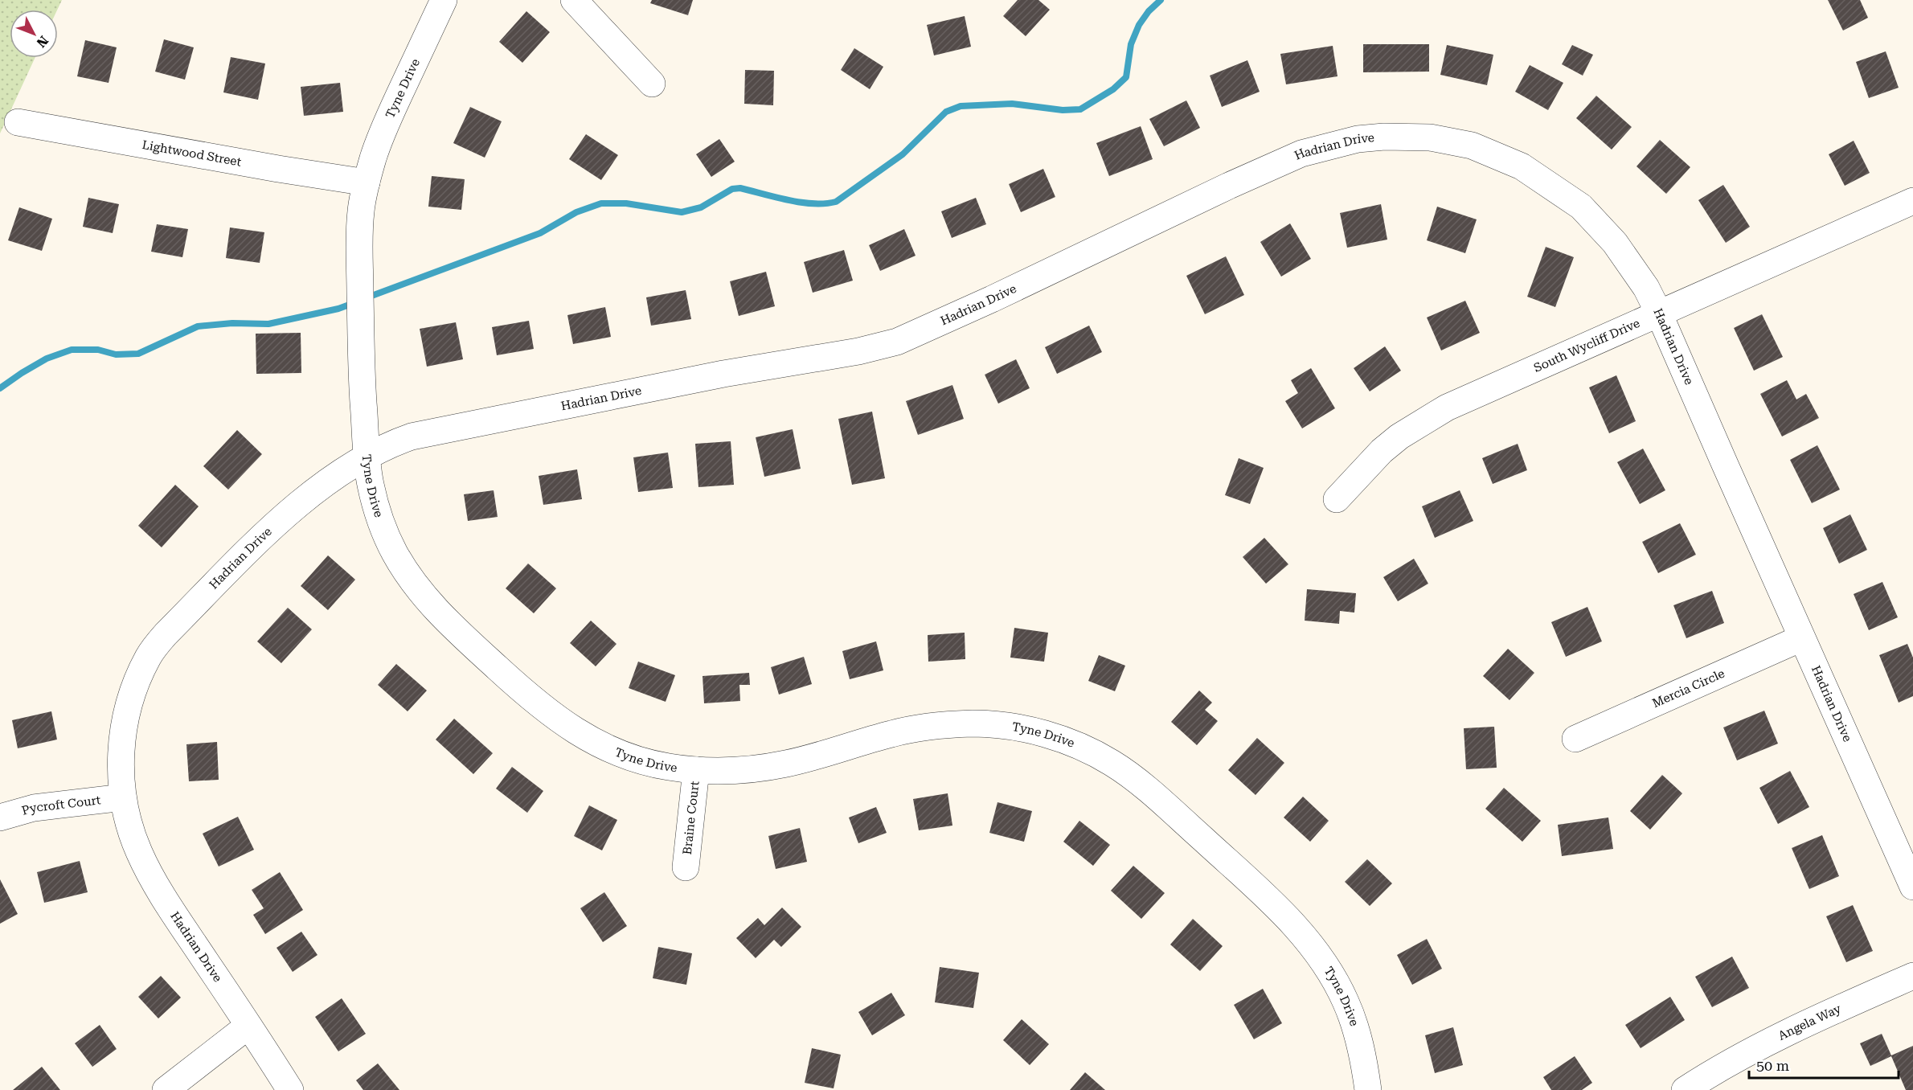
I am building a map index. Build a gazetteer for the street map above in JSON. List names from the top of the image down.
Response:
{
  "streets": {
    "street": [
      "Tyne Drive",
      "Hadrian Drive",
      "Lightwood Street",
      "South Wycliff Drive",
      "Mercia Circle",
      "Pycroft Court",
      "Braine Court",
      "Angela Way"
    ]
  },
  "crossings": [
    ["Tyne Drive", "Hadrian Drive"],
    ["Tyne Drive", "Lightwood Street"],
    ["Tyne Drive", "Braine Court"],
    ["Hadrian Drive", "South Wycliff Drive"],
    ["Hadrian Drive", "Mercia Circle"],
    ["Hadrian Drive", "Pycroft Court"]
  ],
  "scale_bar": "50 m",
  "north": "bottom right"
}
